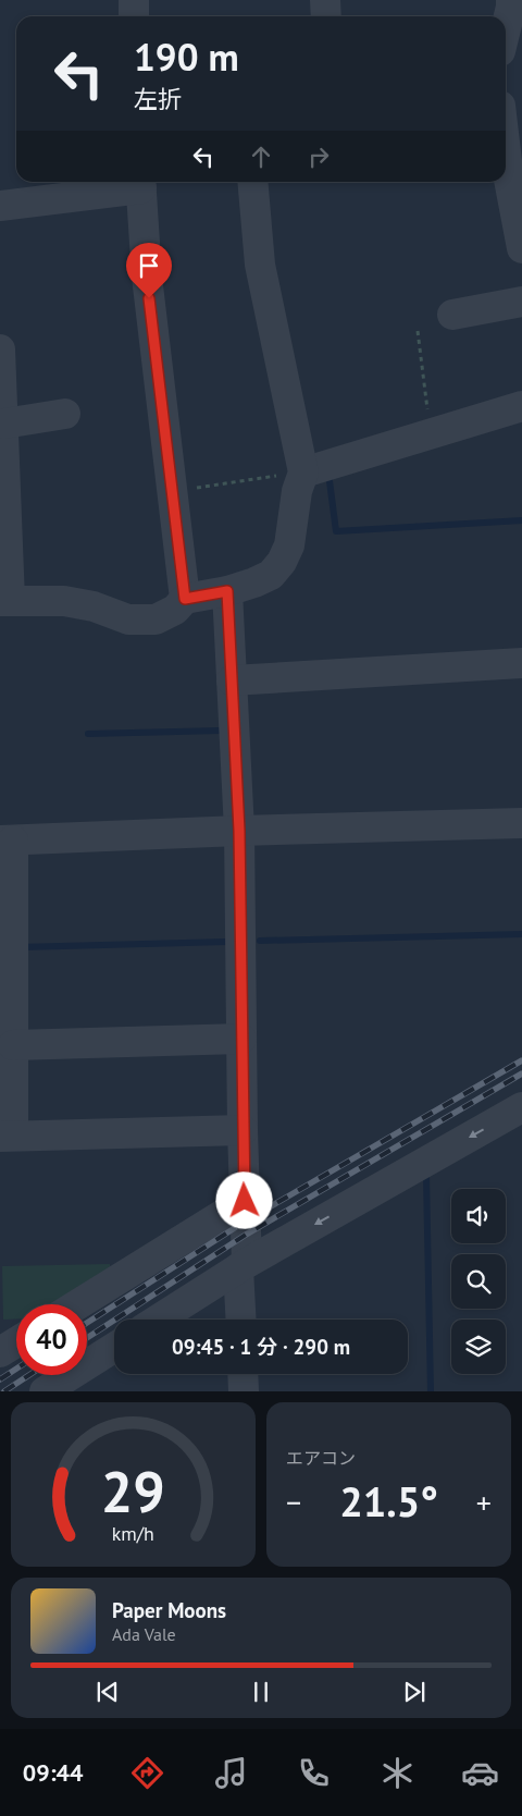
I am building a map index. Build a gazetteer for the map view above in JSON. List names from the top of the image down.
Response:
{
  "page": {
    "turn": ["190 m", "左折"],
    "limit": "40",
    "trip": "09:45 · 1 分 · 290 m",
    "tile": "エアコン",
    "heat": ["−", "21.5°", "+"],
    "song": ["Paper Moons", "Ada Vale"],
    "tabs": "09:44",
    "gauge": ["29", "km/h"]
  }
}
